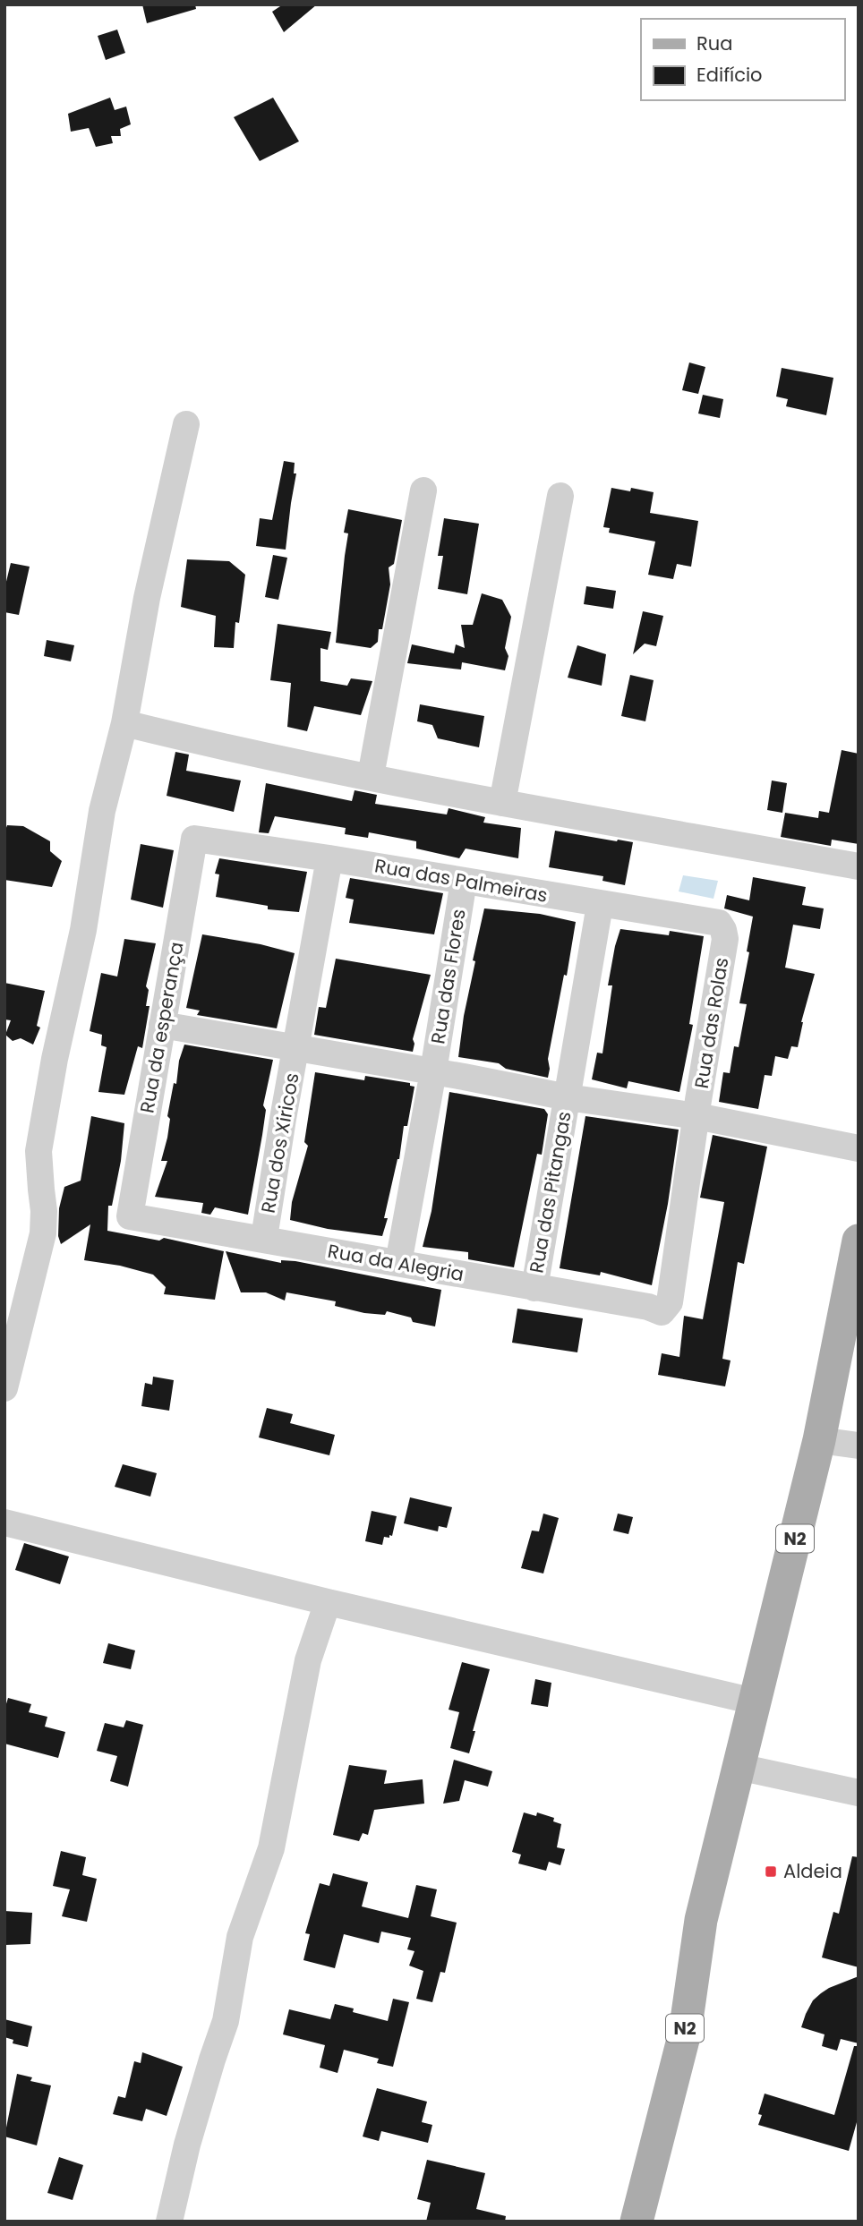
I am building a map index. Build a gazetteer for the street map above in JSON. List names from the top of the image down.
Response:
{
  "streets": {
    "main road": ["N2"],
    "street": [
      "Rua das Palmeiras",
      "Rua das Flores",
      "Rua das Rolas",
      "Rua da esperança",
      "Rua dos Xiricos",
      "Rua das Pitangas",
      "Rua da Alegria"
    ]
  },
  "crossings": [
    ["Rua das Palmeiras", "Rua das Flores"],
    ["Rua das Palmeiras", "Rua das Rolas"],
    ["Rua das Palmeiras", "Rua da esperança"],
    ["Rua das Palmeiras", "Rua dos Xiricos"],
    ["Rua das Palmeiras", "Rua das Pitangas"],
    ["Rua das Flores", "Rua da Alegria"],
    ["Rua das Rolas", "Rua da Alegria"],
    ["Rua da esperança", "Rua da Alegria"],
    ["Rua dos Xiricos", "Rua da Alegria"],
    ["Rua das Pitangas", "Rua da Alegria"]
  ],
  "places": {
    "transit": ["Aldeia"]
  },
  "legend": ["Rua", "Edifício"]
}
